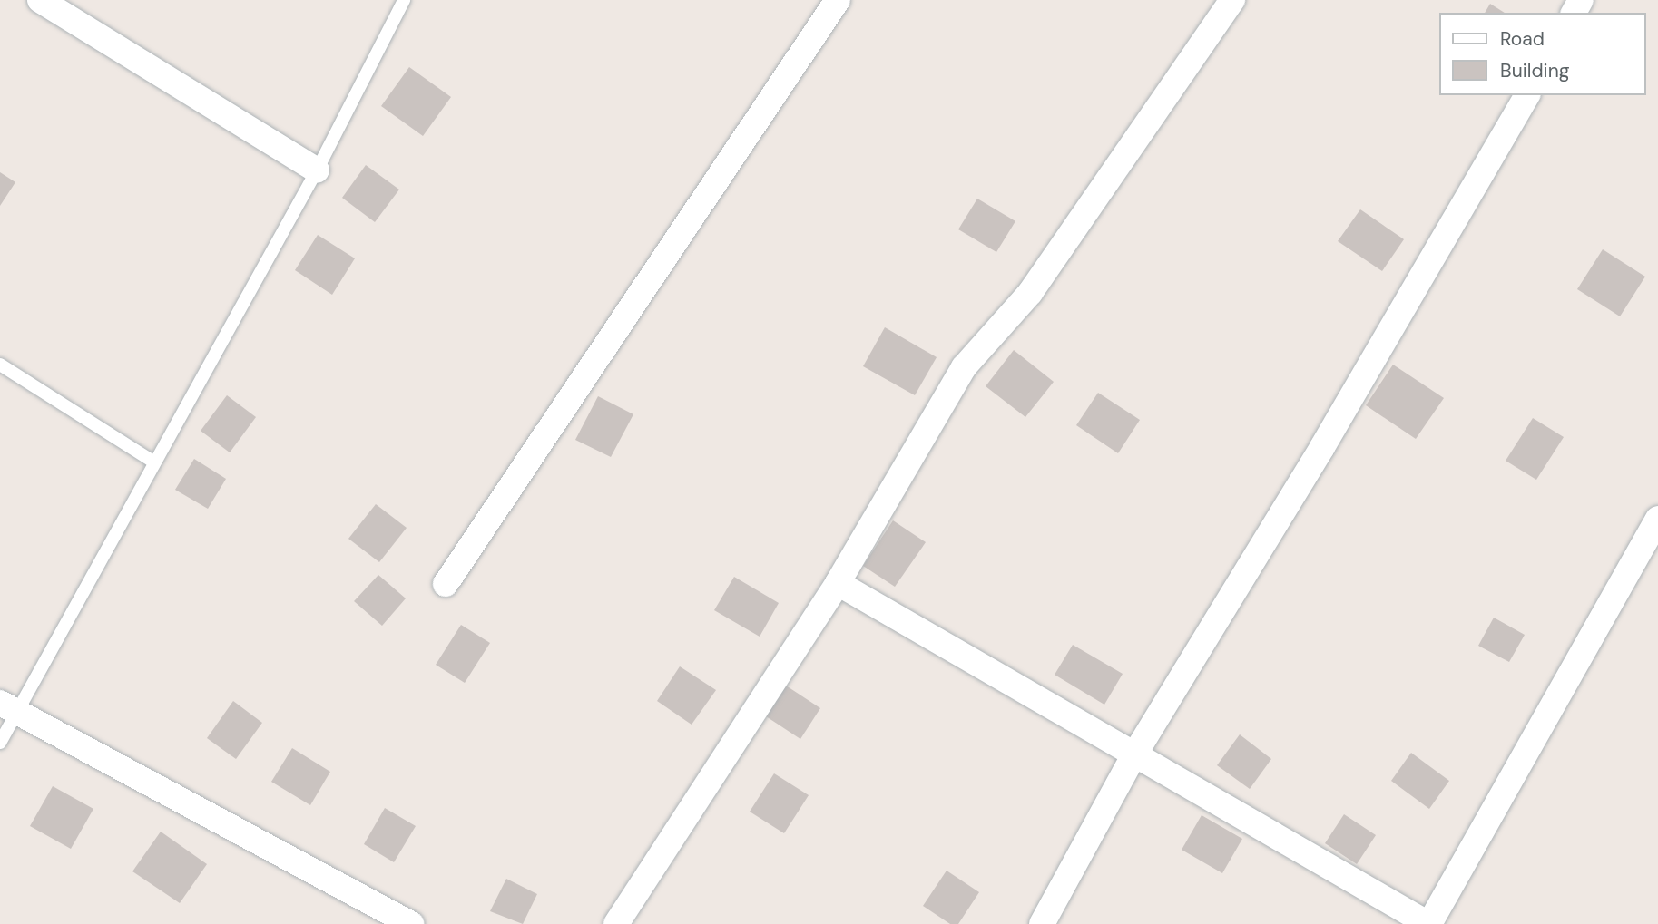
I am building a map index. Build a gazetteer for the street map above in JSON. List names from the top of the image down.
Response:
{
  "legend": ["Road", "Building"]
}
